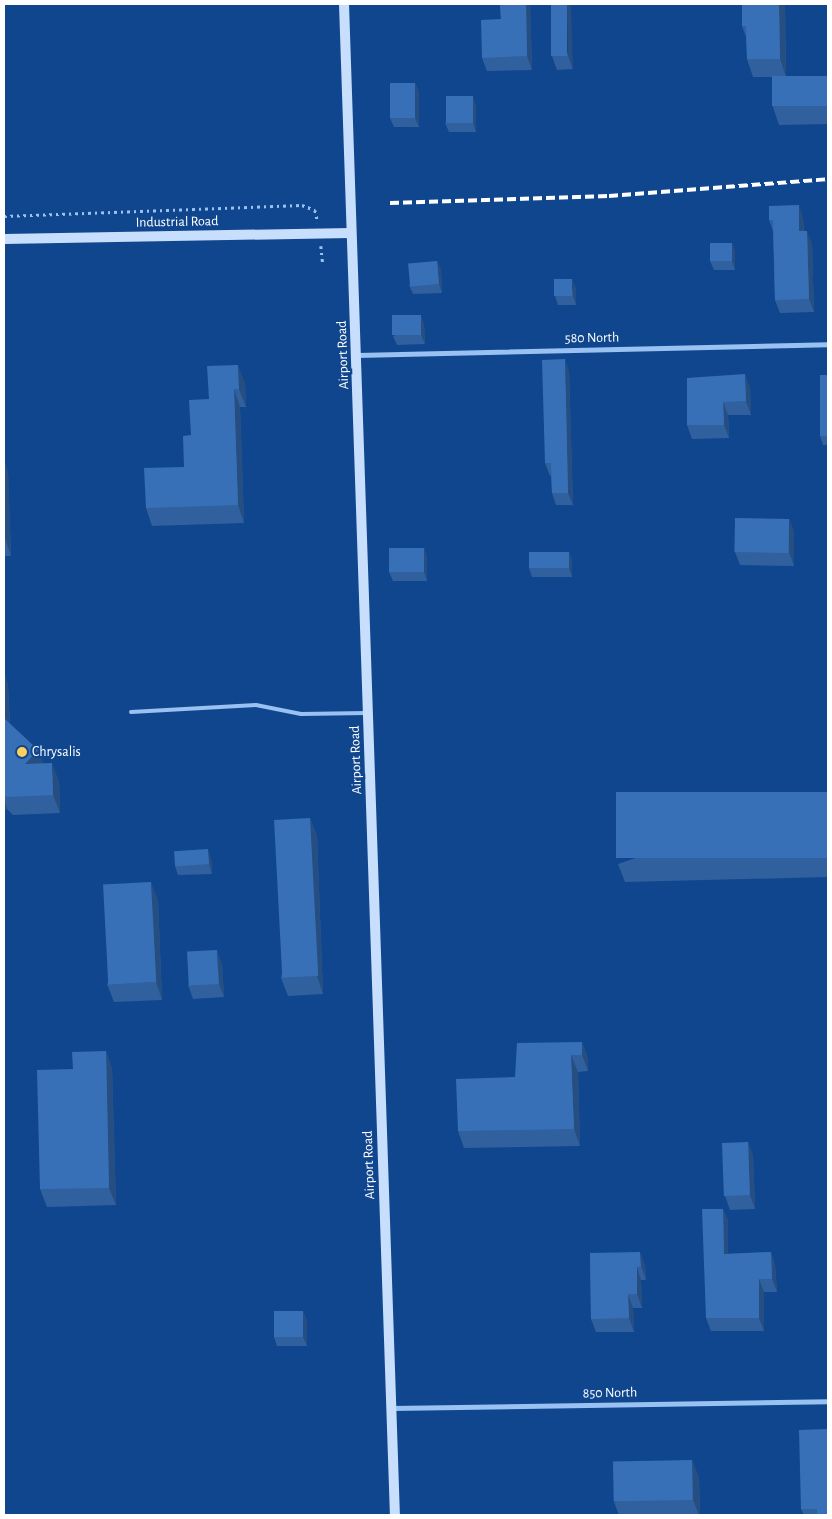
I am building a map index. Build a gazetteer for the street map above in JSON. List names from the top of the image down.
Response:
{
  "streets": {
    "street": [
      "Industrial Road",
      "580 North",
      "Airport Road",
      "850 North"
    ]
  },
  "crossings": [
    ["Industrial Road", "Airport Road"],
    ["580 North", "Airport Road"],
    ["Airport Road", "850 North"]
  ],
  "places": ["Chrysalis"]
}
